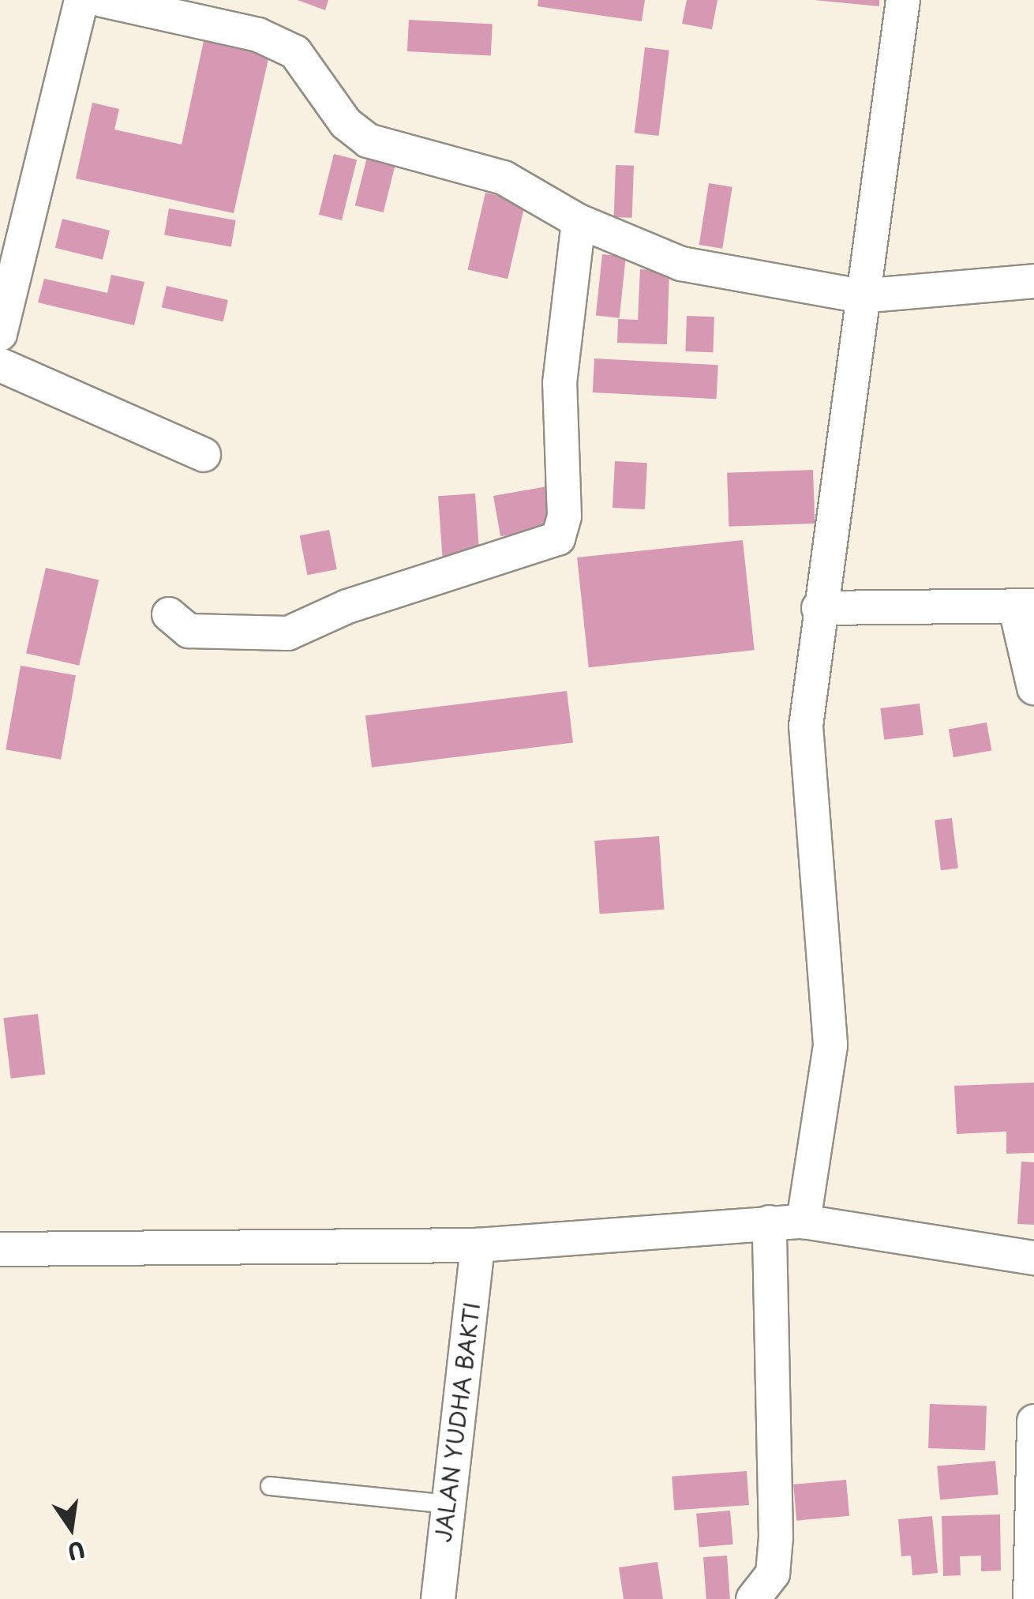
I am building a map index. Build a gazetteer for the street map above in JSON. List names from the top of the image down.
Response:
{
  "streets": {
    "street": ["JALAN YUDHA BAKTI"]
  },
  "north": "bottom"
}
